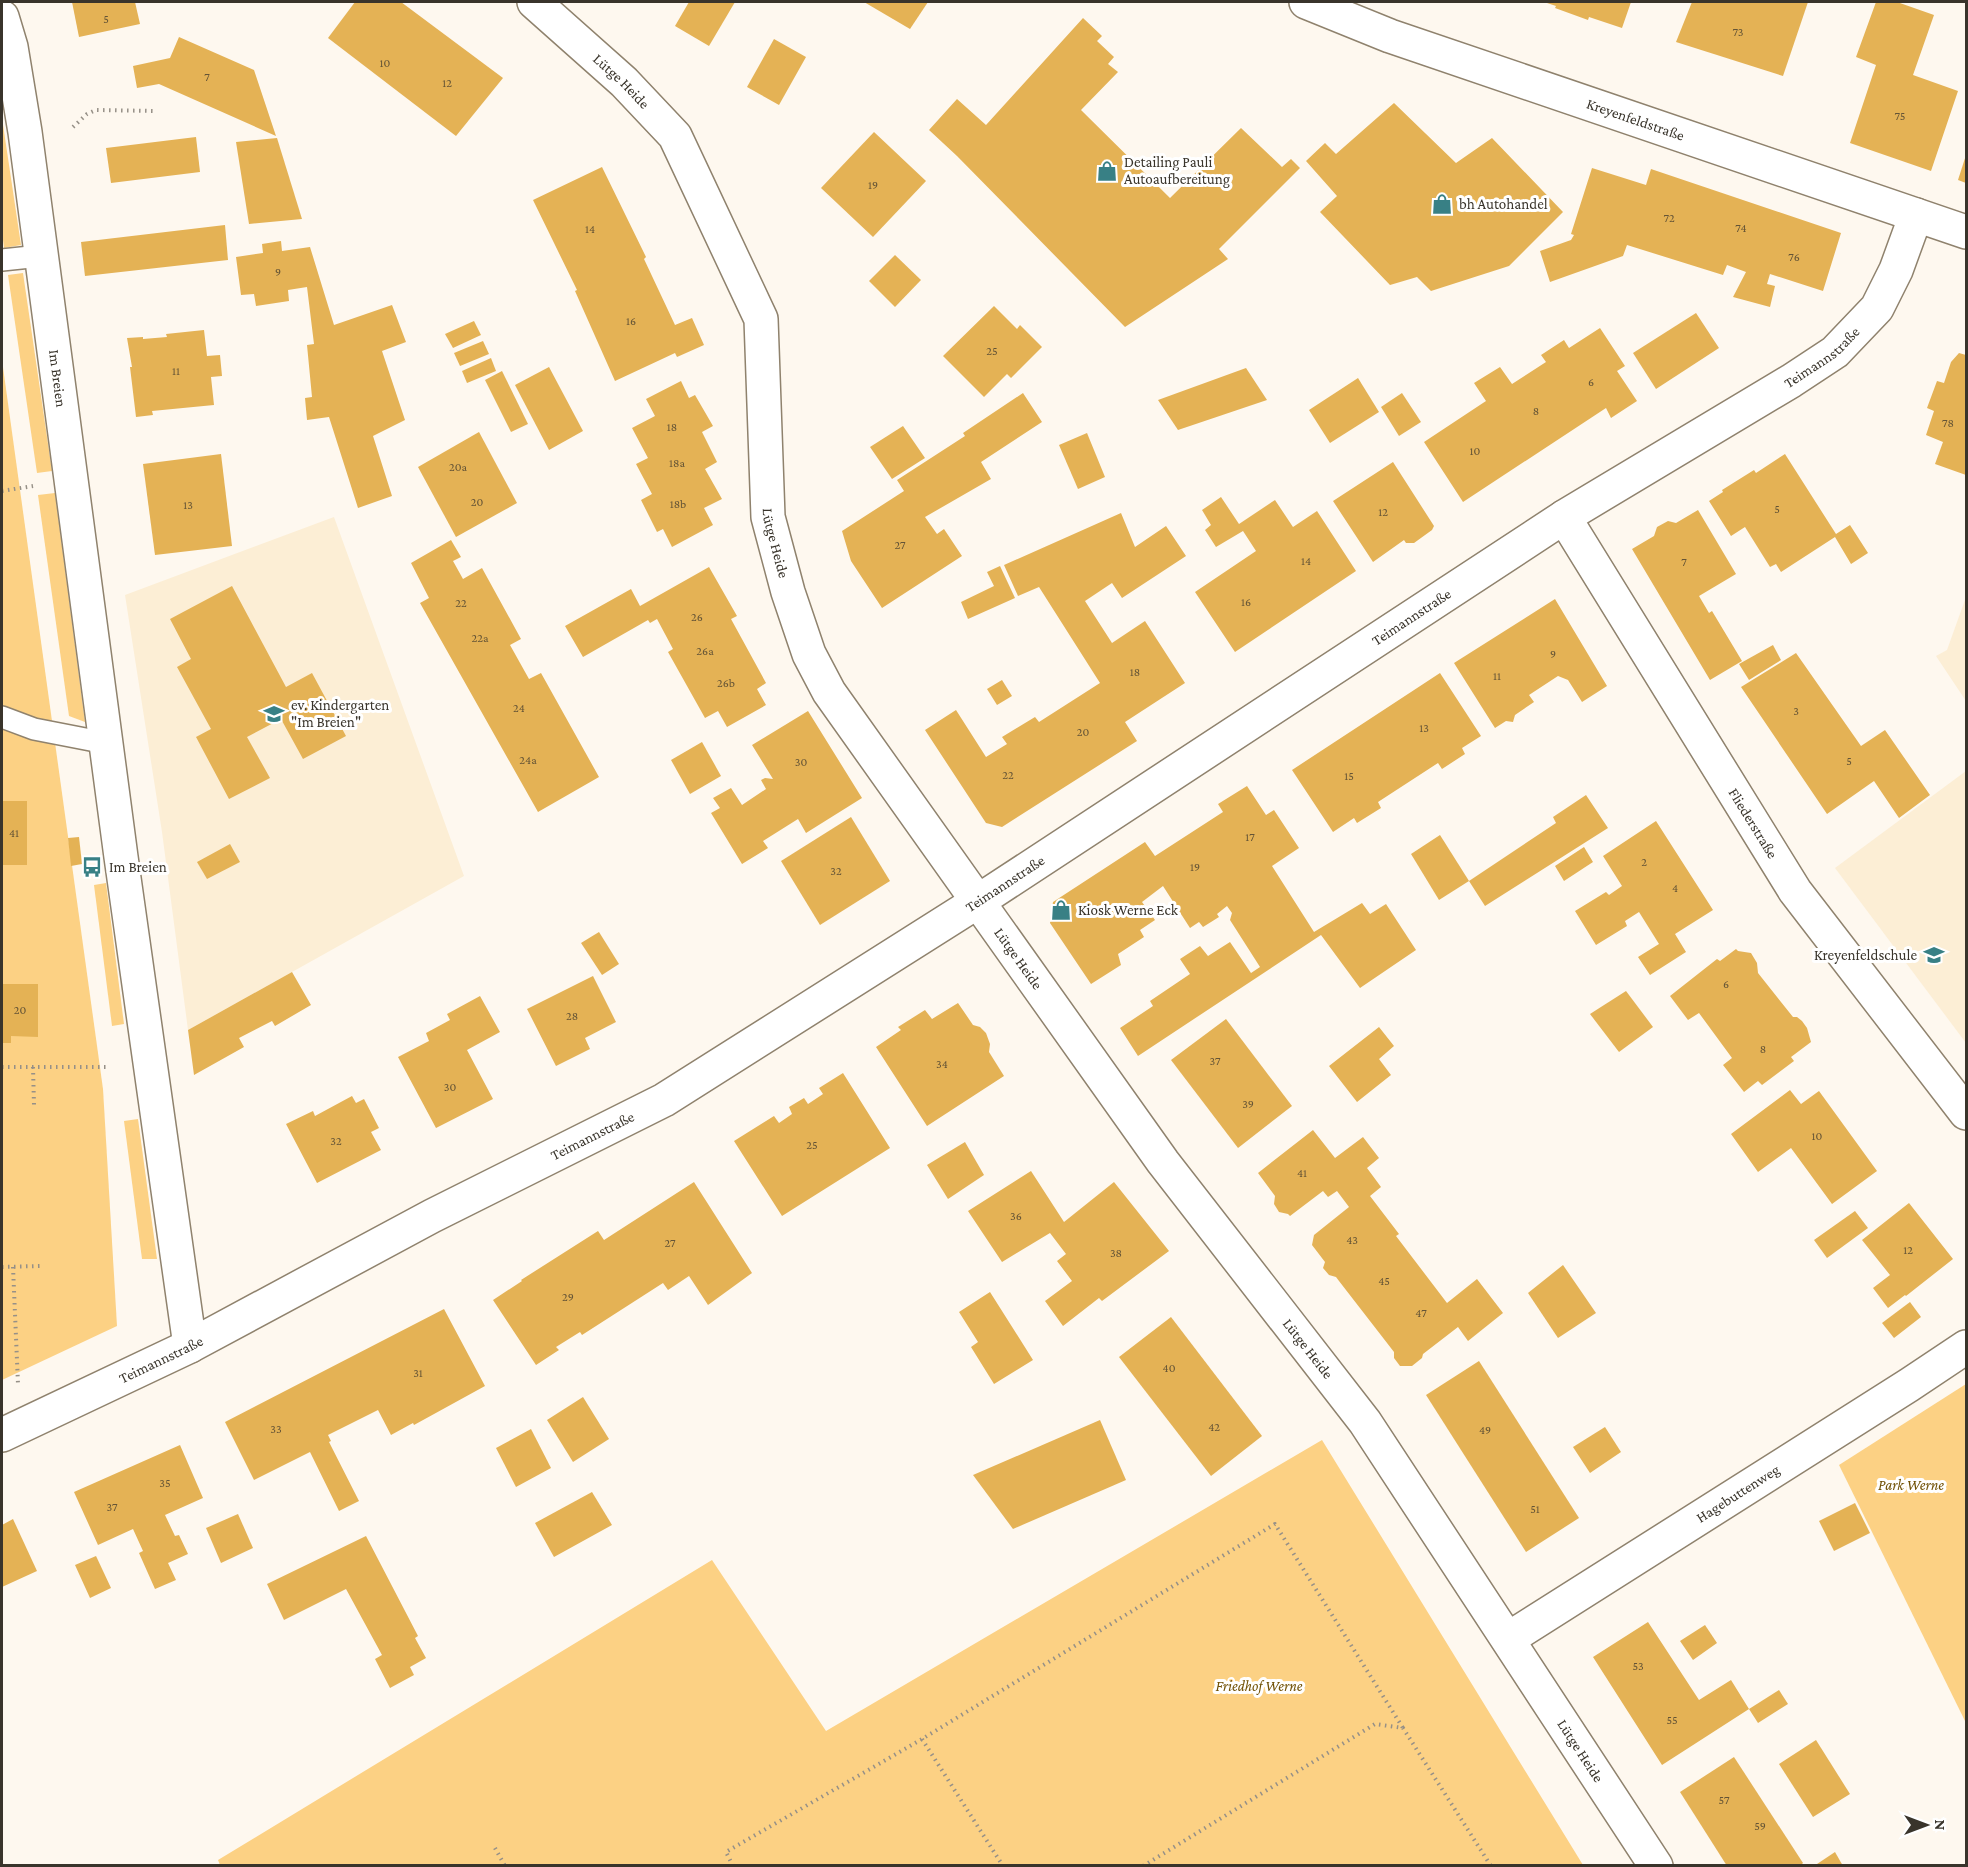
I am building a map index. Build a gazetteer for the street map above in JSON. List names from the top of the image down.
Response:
{
  "streets": {
    "street": [
      "Lütge Heide",
      "Kreyenfeldstraße",
      "Teimannstraße",
      "Im Breien",
      "Fliederstraße",
      "Hagebuttenweg"
    ]
  },
  "crossings": [
    ["Lütge Heide", "Teimannstraße"],
    ["Lütge Heide", "Hagebuttenweg"],
    ["Kreyenfeldstraße", "Teimannstraße"],
    ["Teimannstraße", "Im Breien"],
    ["Teimannstraße", "Fliederstraße"]
  ],
  "parks": ["Park Werne", "Friedhof Werne"],
  "places": {
    "shop": ["Detailing Pauli Autoaufbereitung", "bh Autohandel", "Kiosk Werne Eck"],
    "school or university": ["ev. Kindergarten \"Im Breien\"", "Kreyenfeldschule"],
    "bus stop": ["Im Breien"]
  },
  "house_numbers": [
    "5",
    "73",
    "10",
    "7",
    "12",
    "75",
    "19",
    "72",
    "74",
    "14",
    "76",
    "9",
    "16",
    "25",
    "11",
    "6",
    "8",
    "78",
    "18",
    "10",
    "18a",
    "20a",
    "20",
    "18b",
    "13",
    "5",
    "12",
    "27",
    "14",
    "7",
    "16",
    "22",
    "26",
    "22a",
    "26a",
    "9",
    "18",
    "11",
    "26b",
    "24",
    "3",
    "13",
    "20",
    "24a",
    "5",
    "30",
    "22",
    "15",
    "41",
    "17",
    "2",
    "19",
    "32",
    "4",
    "6",
    "20",
    "28",
    "8",
    "37",
    "34",
    "30",
    "39",
    "10",
    "32",
    "25",
    "41",
    "36",
    "43",
    "27",
    "12",
    "38",
    "45",
    "29",
    "47",
    "40",
    "31",
    "42",
    "33",
    "49",
    "35",
    "37",
    "51",
    "53",
    "55",
    "57",
    "59"
  ],
  "north": "right"
}
